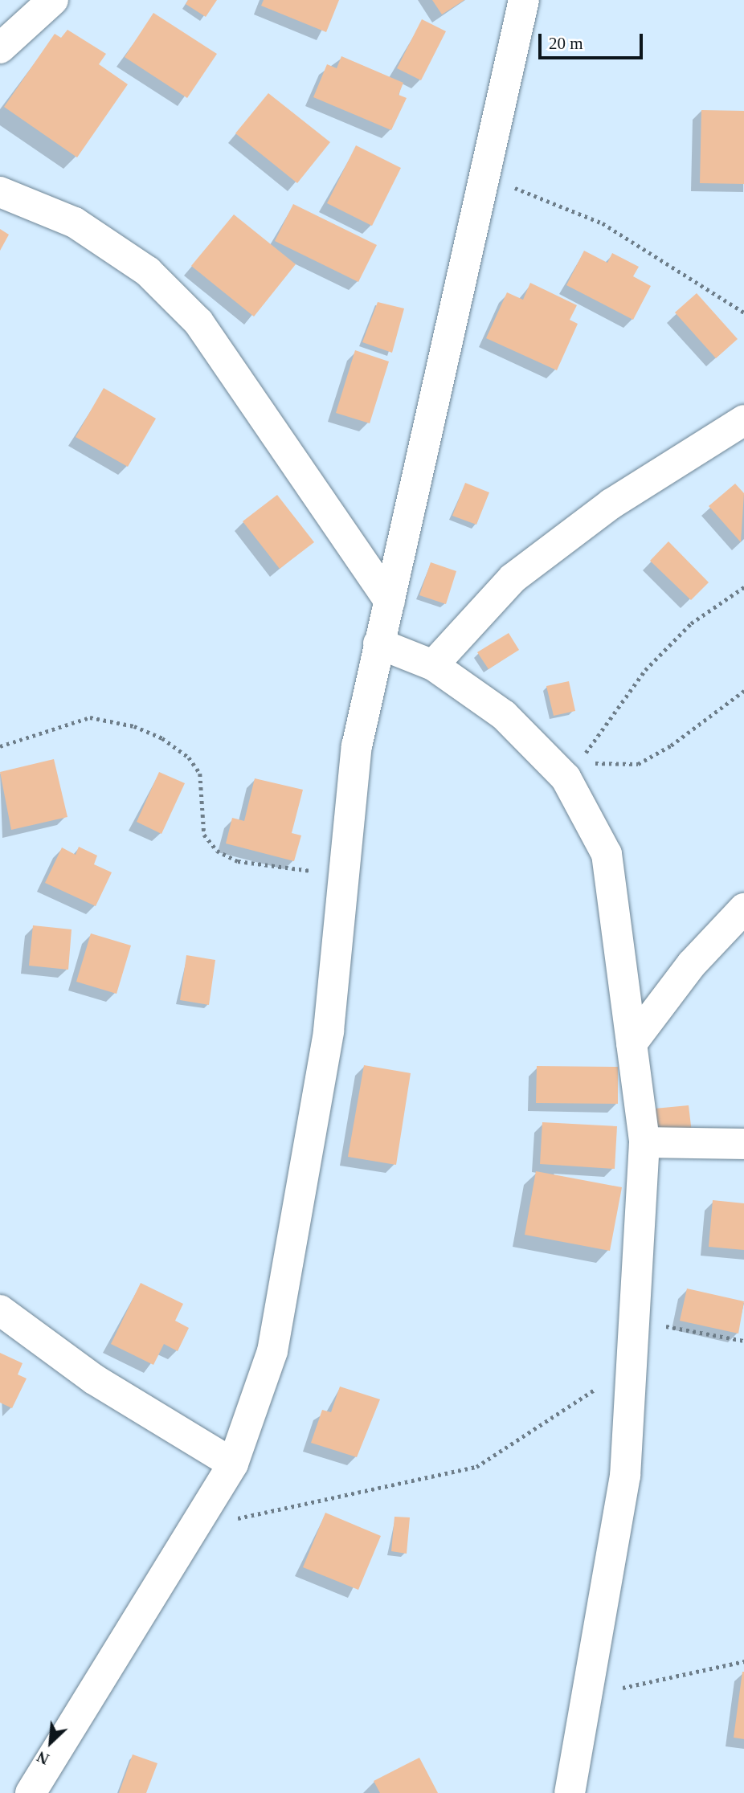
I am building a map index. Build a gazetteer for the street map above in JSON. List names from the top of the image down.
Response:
{
  "scale_bar": "20 m",
  "north": "bottom left"
}
